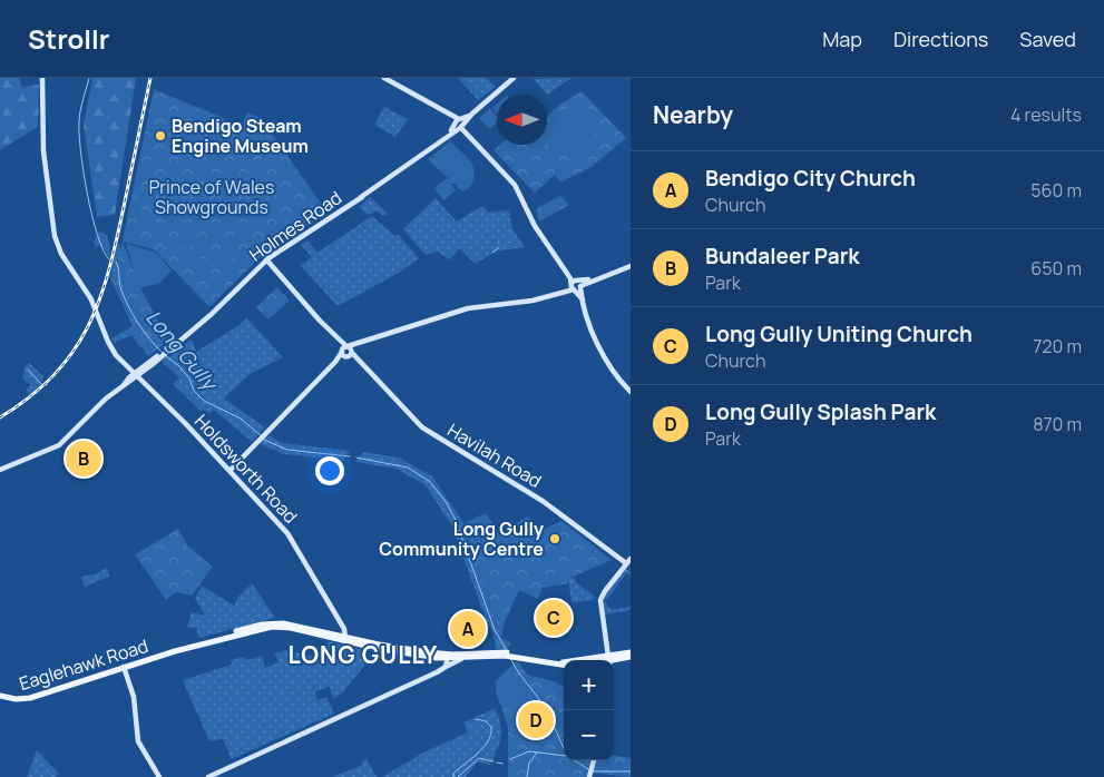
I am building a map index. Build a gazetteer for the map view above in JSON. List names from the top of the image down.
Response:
{
  "streets": {
    "main road": ["Eaglehawk Road"],
    "street": ["Holmes Road", "Havilah Road", "Holdsworth Road"]
  },
  "crossings": [
    ["Holmes Road", "Havilah Road"],
    ["Holmes Road", "Holdsworth Road"],
    ["Holdsworth Road", "Eaglehawk Road"]
  ],
  "districts": ["LONG GULLY"],
  "water": ["Long Gully"],
  "parks": ["Prince of Wales Showgrounds"],
  "places": ["Bendigo Steam Engine Museum", "Long Gully Community Centre"],
  "north": "left",
  "page": {
    "header": "Strollr",
    "nav": ["Map", "Directions", "Saved"],
    "heading": ["Nearby", "4 results"],
    "list": [
      {
        "mark": "A",
        "name": "Bendigo City Church",
        "note": "Church",
        "value": "560 m"
      },
      {
        "mark": "B",
        "name": "Bundaleer Park",
        "note": "Park",
        "value": "650 m"
      },
      {
        "mark": "C",
        "name": "Long Gully Uniting Church",
        "note": "Church",
        "value": "720 m"
      },
      {
        "mark": "D",
        "name": "Long Gully Splash Park",
        "note": "Park",
        "value": "870 m"
      }
    ],
    "pins": [
      "B",
      "C",
      "A",
      "D"
    ],
    "map_buttons": ["+", "−"]
  }
}
